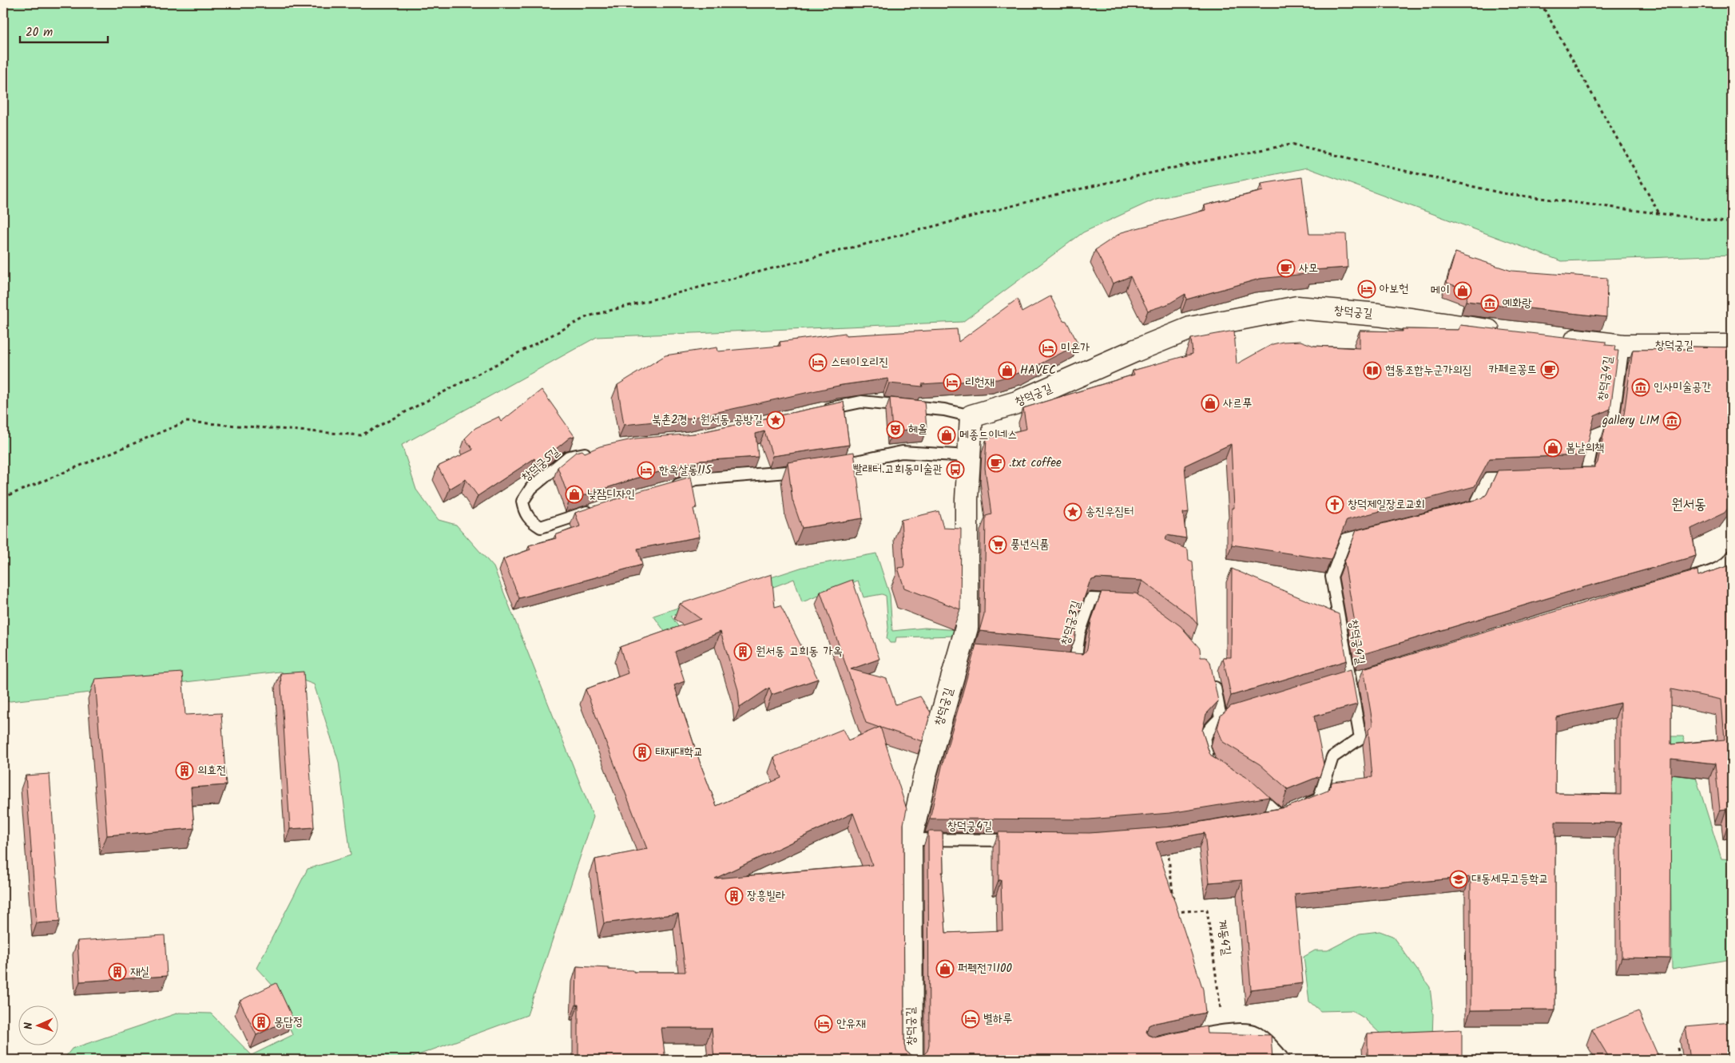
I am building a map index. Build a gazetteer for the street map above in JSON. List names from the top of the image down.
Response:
{
  "streets": {
    "street": ["창덕궁길"],
    "lane": ["창덕궁4길", "창덕궁5길", "창덕궁3길"],
    "path": ["계동4길"]
  },
  "crossings": [
    ["창덕궁길", "창덕궁4길"]
  ],
  "districts": ["원서동"],
  "places": {
    "cafe": ["사모", "카페르꽁뜨", ".txt coffee"],
    "hotel": [
      "아보헌",
      "미온가",
      "스테이오리진",
      "리헌재",
      "한옥살롱115",
      "별하루",
      "안유재"
    ],
    "shop": [
      "메이",
      "HAVEC",
      "사르푸",
      "메종드이네스",
      "봄날의책",
      "낮잠디자인",
      "퍼펙전기100"
    ],
    "museum": ["예화랑", "인사미술공간", "gallery LIM"],
    "library": ["협동조합누군가의집"],
    "place": ["북촌2경 : 원서동 공방길", "송진우집터"],
    "theatre": ["헤올"],
    "bus stop": ["빨래터.고희동미술관"],
    "church": ["창덕제일장로교회"],
    "supermarket": ["풍년식품"],
    "building": [
      "원서동 고희동 가옥",
      "태재대학교",
      "의효전",
      "장흥빌라",
      "재실",
      "몽답정"
    ],
    "school or university": ["대동세무고등학교"]
  },
  "scale_bar": "20 m",
  "north": "left"
}
